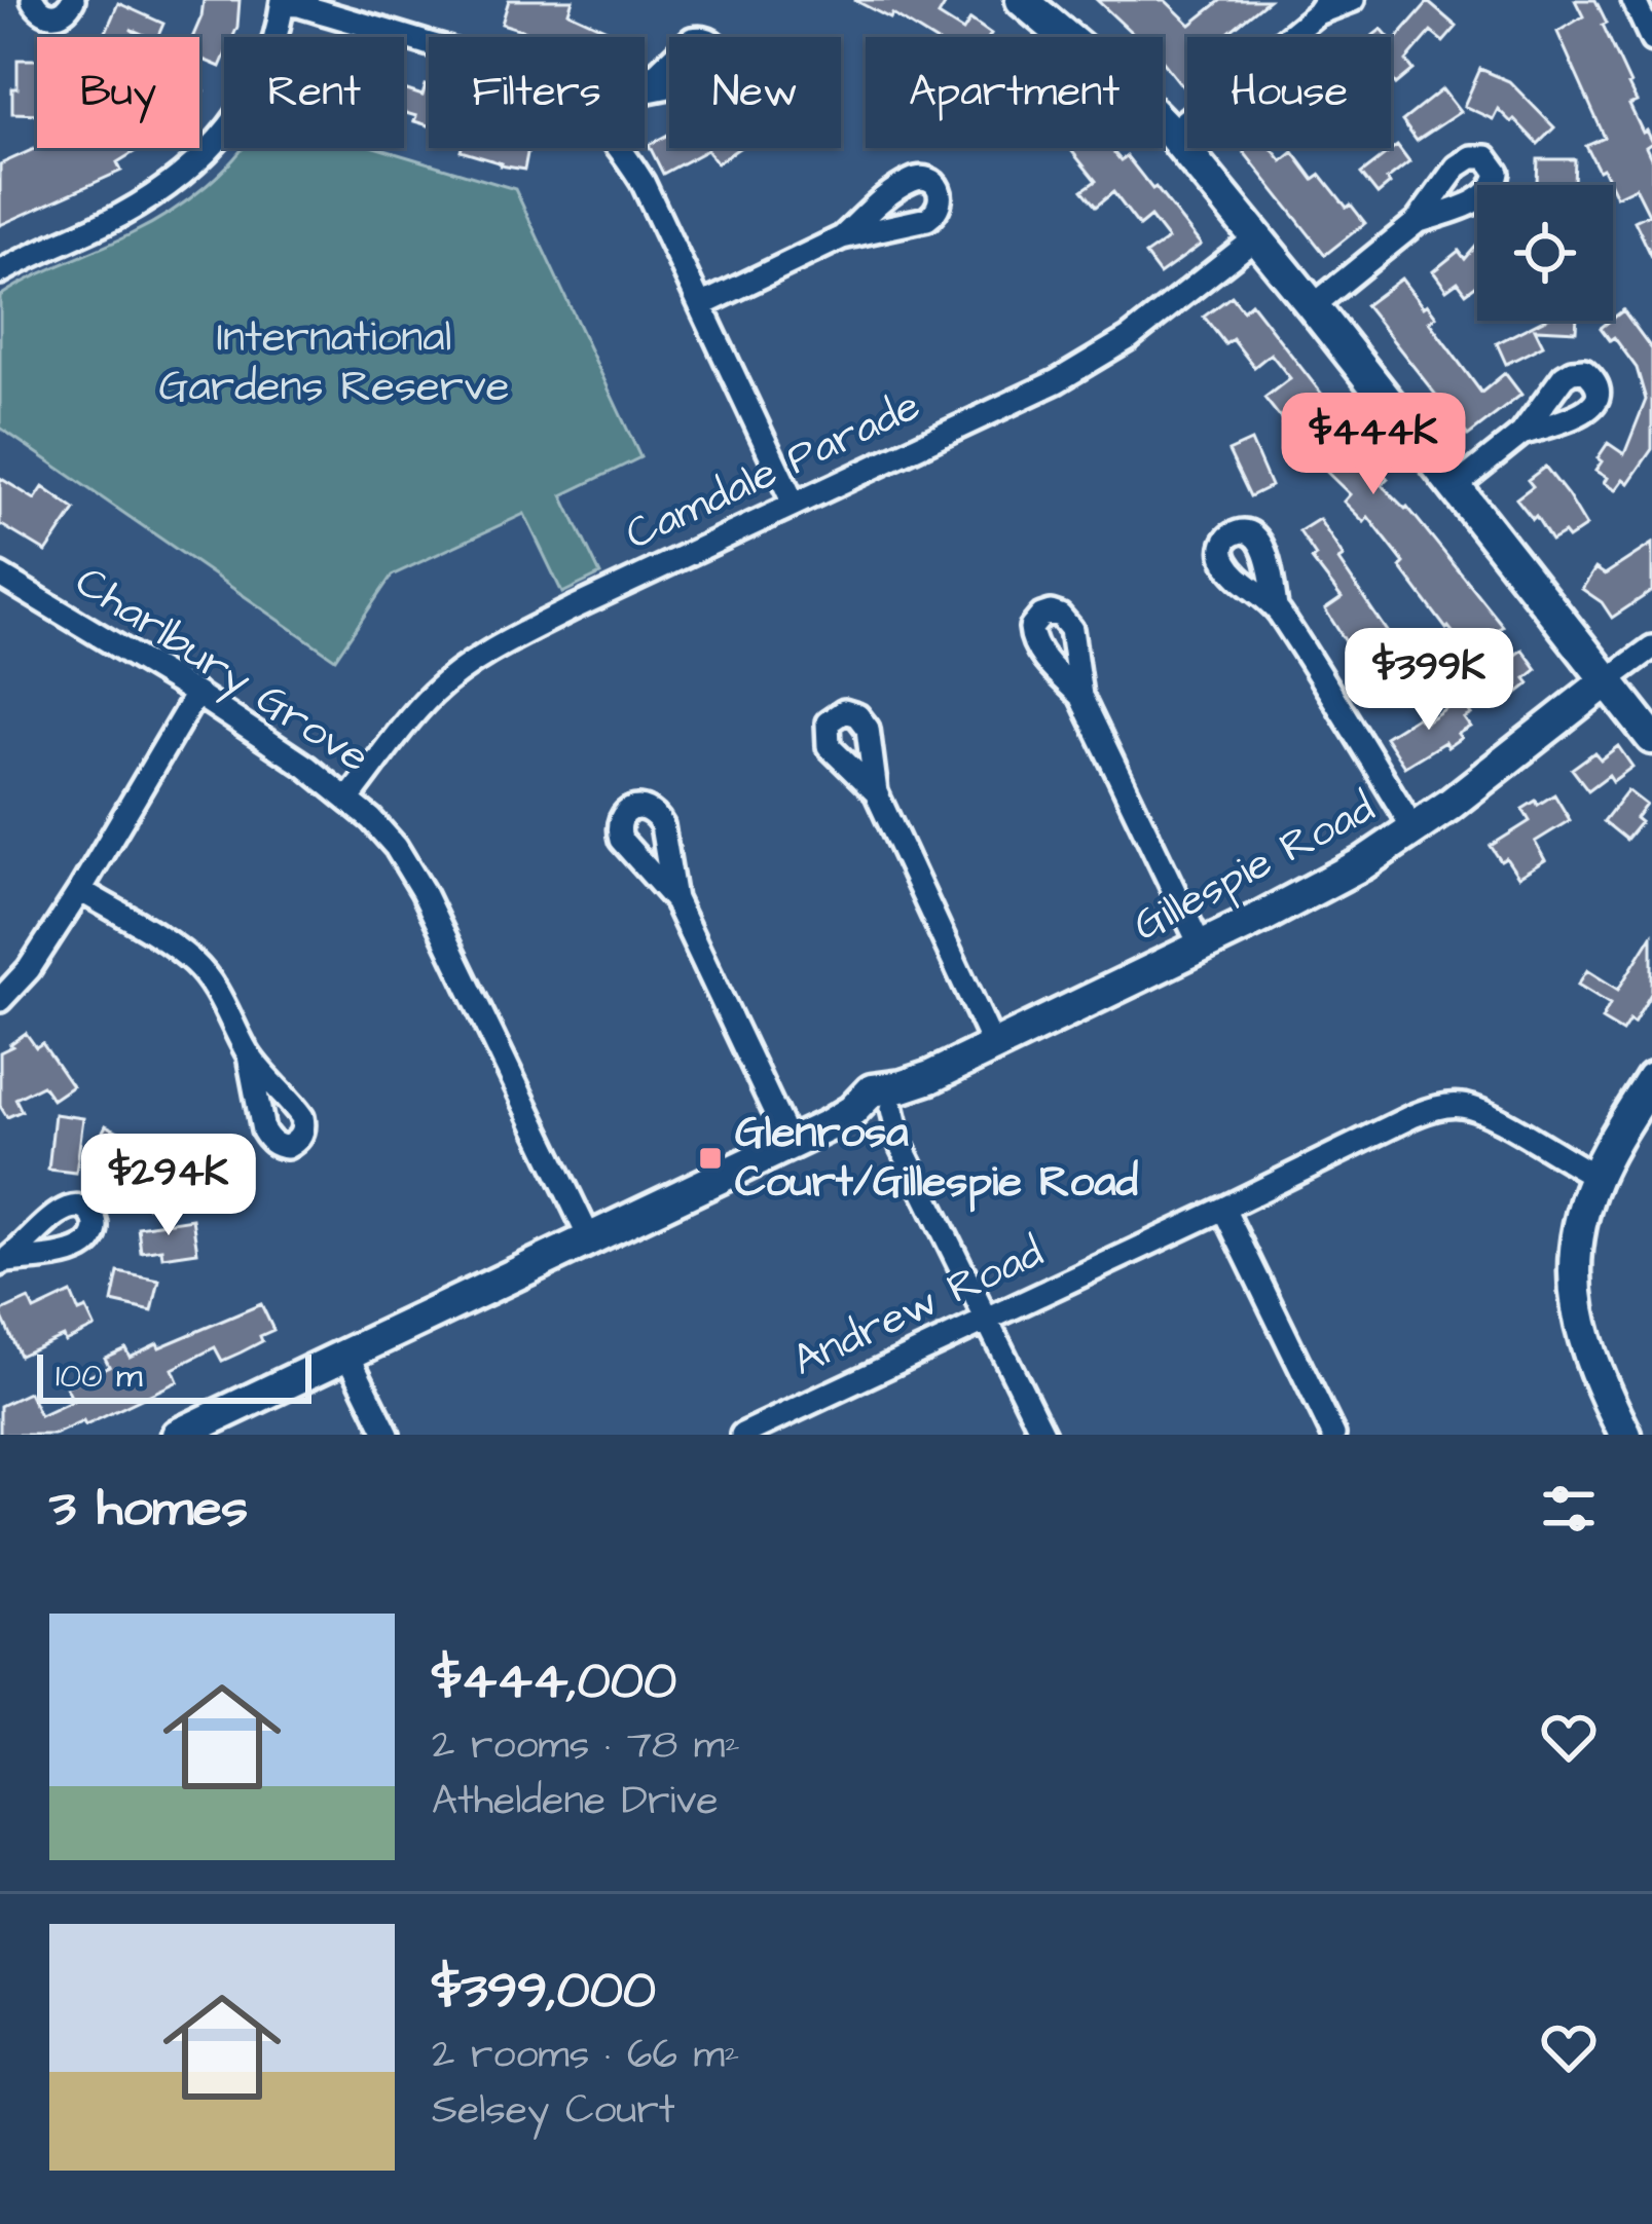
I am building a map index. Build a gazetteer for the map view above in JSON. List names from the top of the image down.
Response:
{
  "streets": {
    "street": [
      "Camdale Parade",
      "Charlbury Grove",
      "Gillespie Road",
      "Andrew Road"
    ]
  },
  "crossings": [
    ["Camdale Parade", "Charlbury Grove"],
    ["Charlbury Grove", "Gillespie Road"]
  ],
  "parks": ["International Gardens Reserve"],
  "places": {
    "transit": ["Glenrosa Court/Gillespie Road"]
  },
  "scale_bar": "100 m",
  "page": {
    "chip": [
      "Buy",
      "Rent",
      "Filters",
      "New",
      "Apartment",
      "House"
    ],
    "price": ["$444K", "$399K", "$294K"],
    "scale": "100 m",
    "heading": "3 homes",
    "list": [
      {
        "name": "$444,000",
        "note": "2 rooms · 78 m² · Atheldene Drive"
      },
      {
        "name": "$399,000",
        "note": "2 rooms · 66 m² · Selsey Court"
      }
    ]
  }
}
